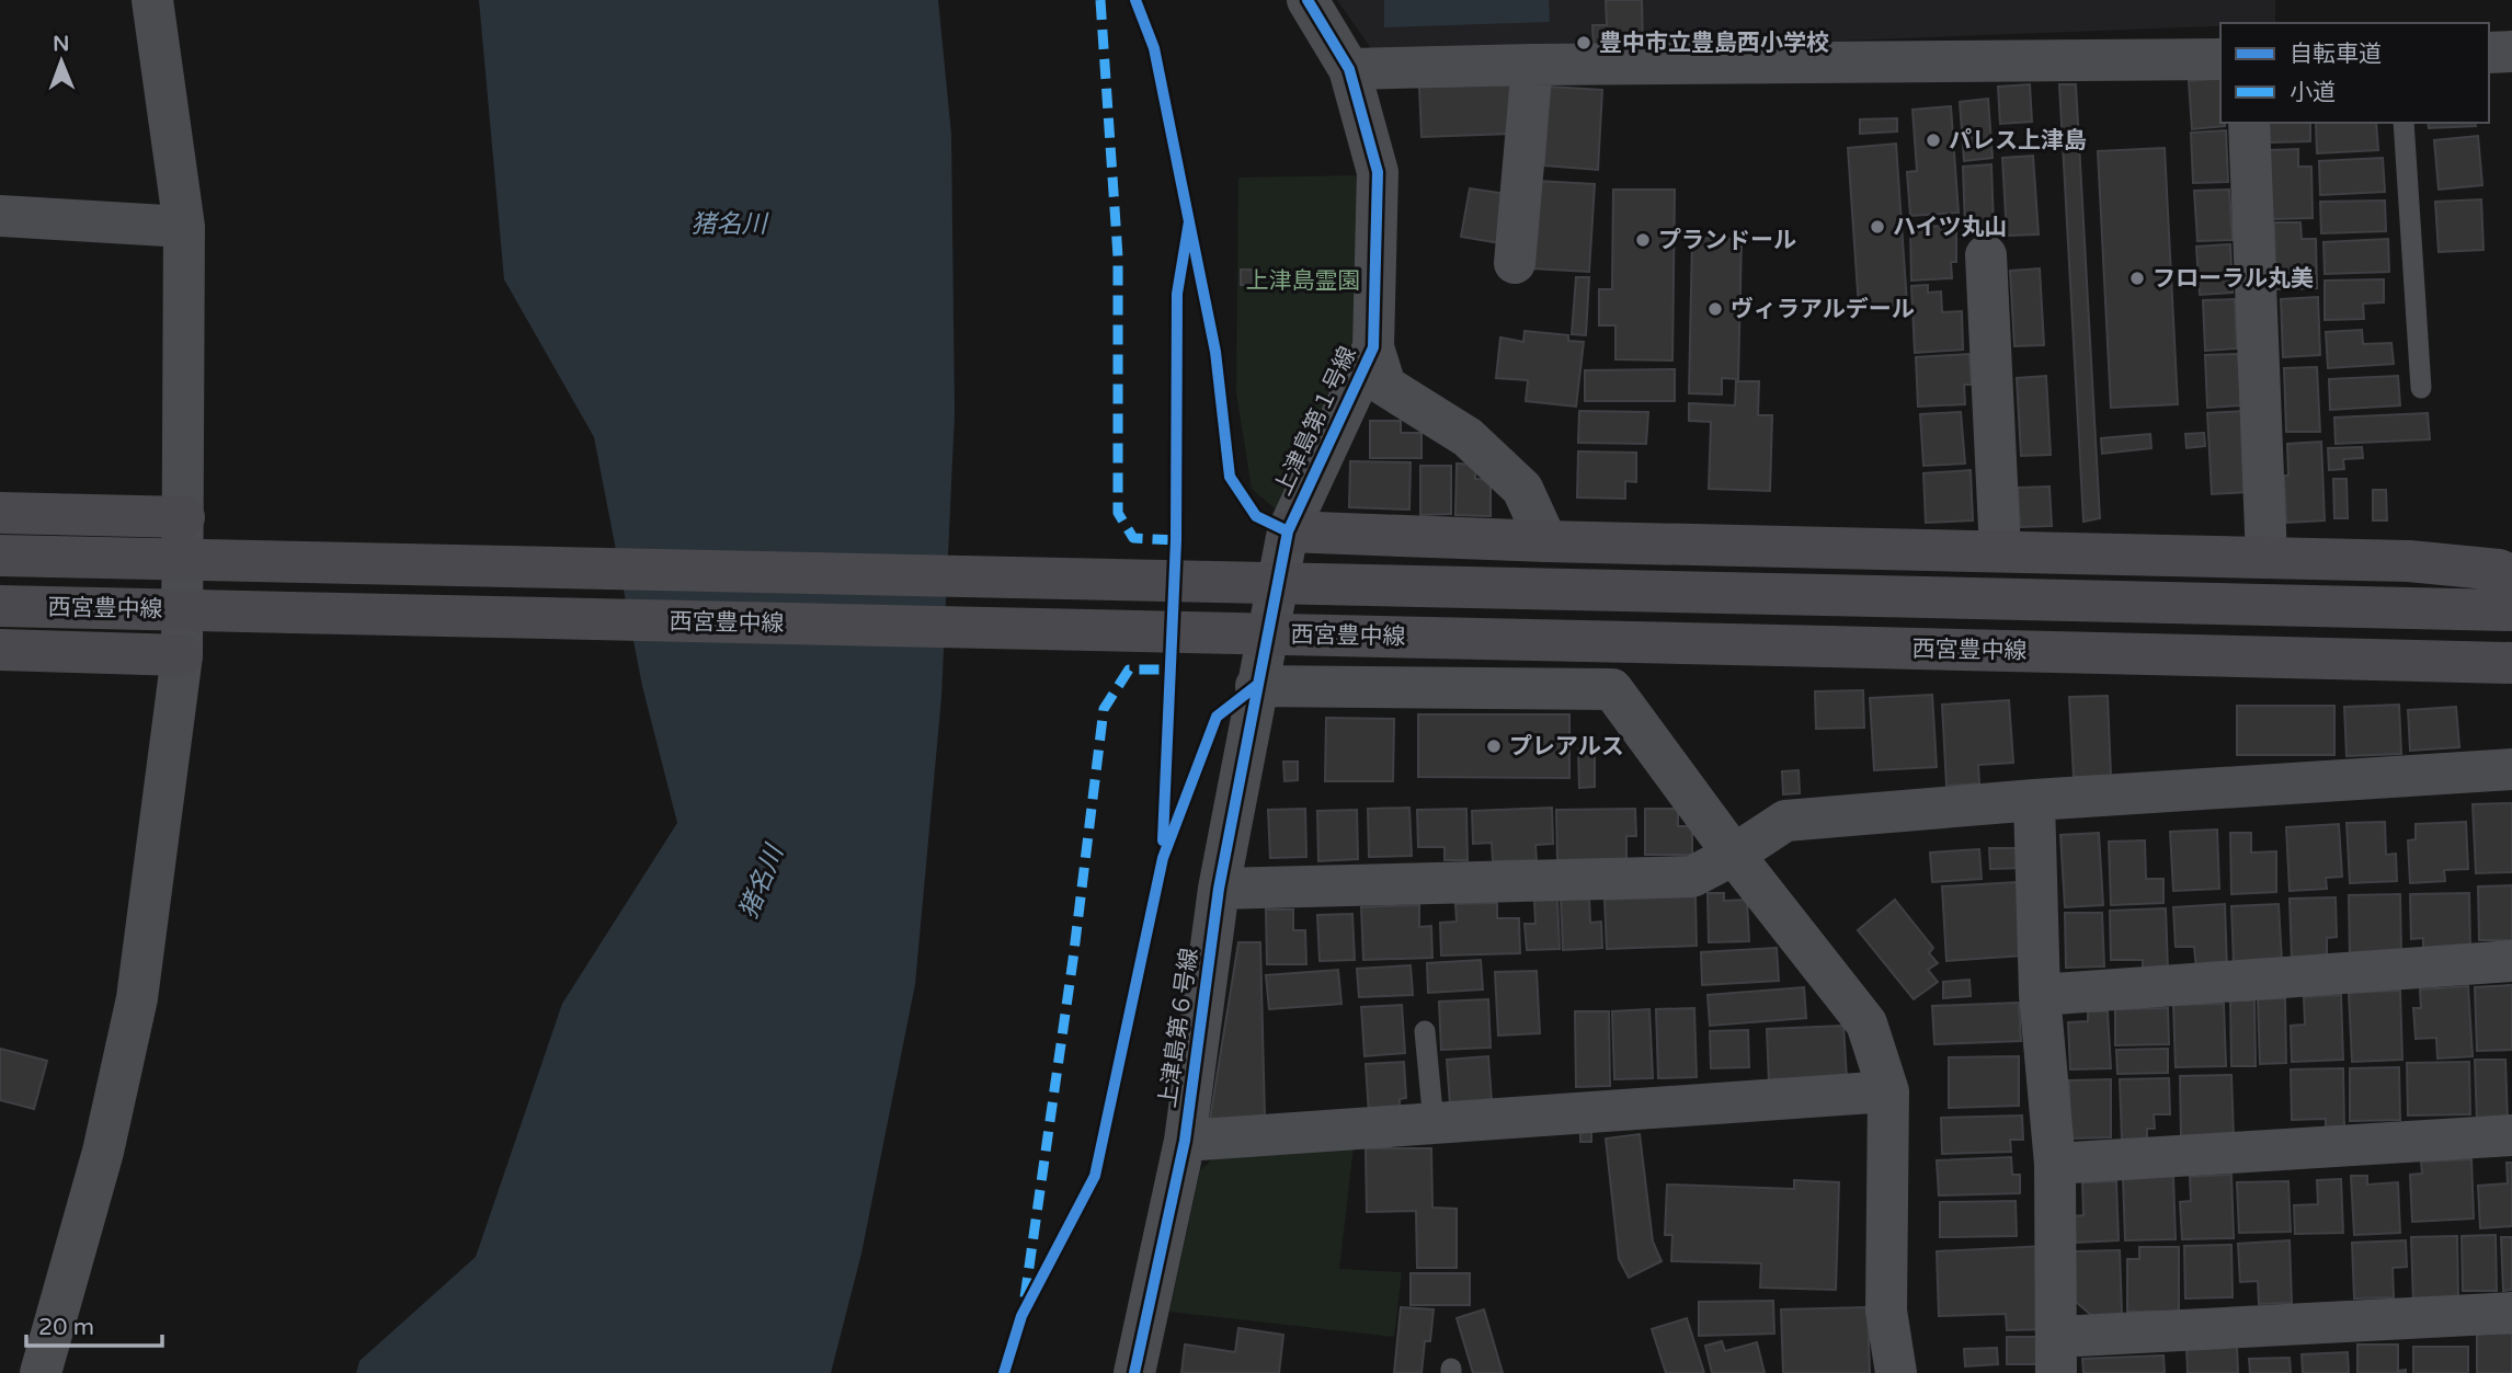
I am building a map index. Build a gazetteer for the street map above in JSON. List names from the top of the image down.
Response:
{
  "streets": {
    "main road": ["西宮豊中線"],
    "street": ["上津島第１号線", "上津島第６号線"]
  },
  "crossings": [
    ["上津島第１号線", "上津島第６号線"]
  ],
  "water": ["猪名川"],
  "parks": ["上津島霊園"],
  "places": [
    "豊中市立豊島西小学校",
    "パレス上津島",
    "ハイツ丸山",
    "プランドール",
    "フローラル丸美",
    "ヴィラアルデール",
    "プレアルス"
  ],
  "legend": ["自転車道", "小道"],
  "scale_bar": "20 m",
  "north": "top"
}
